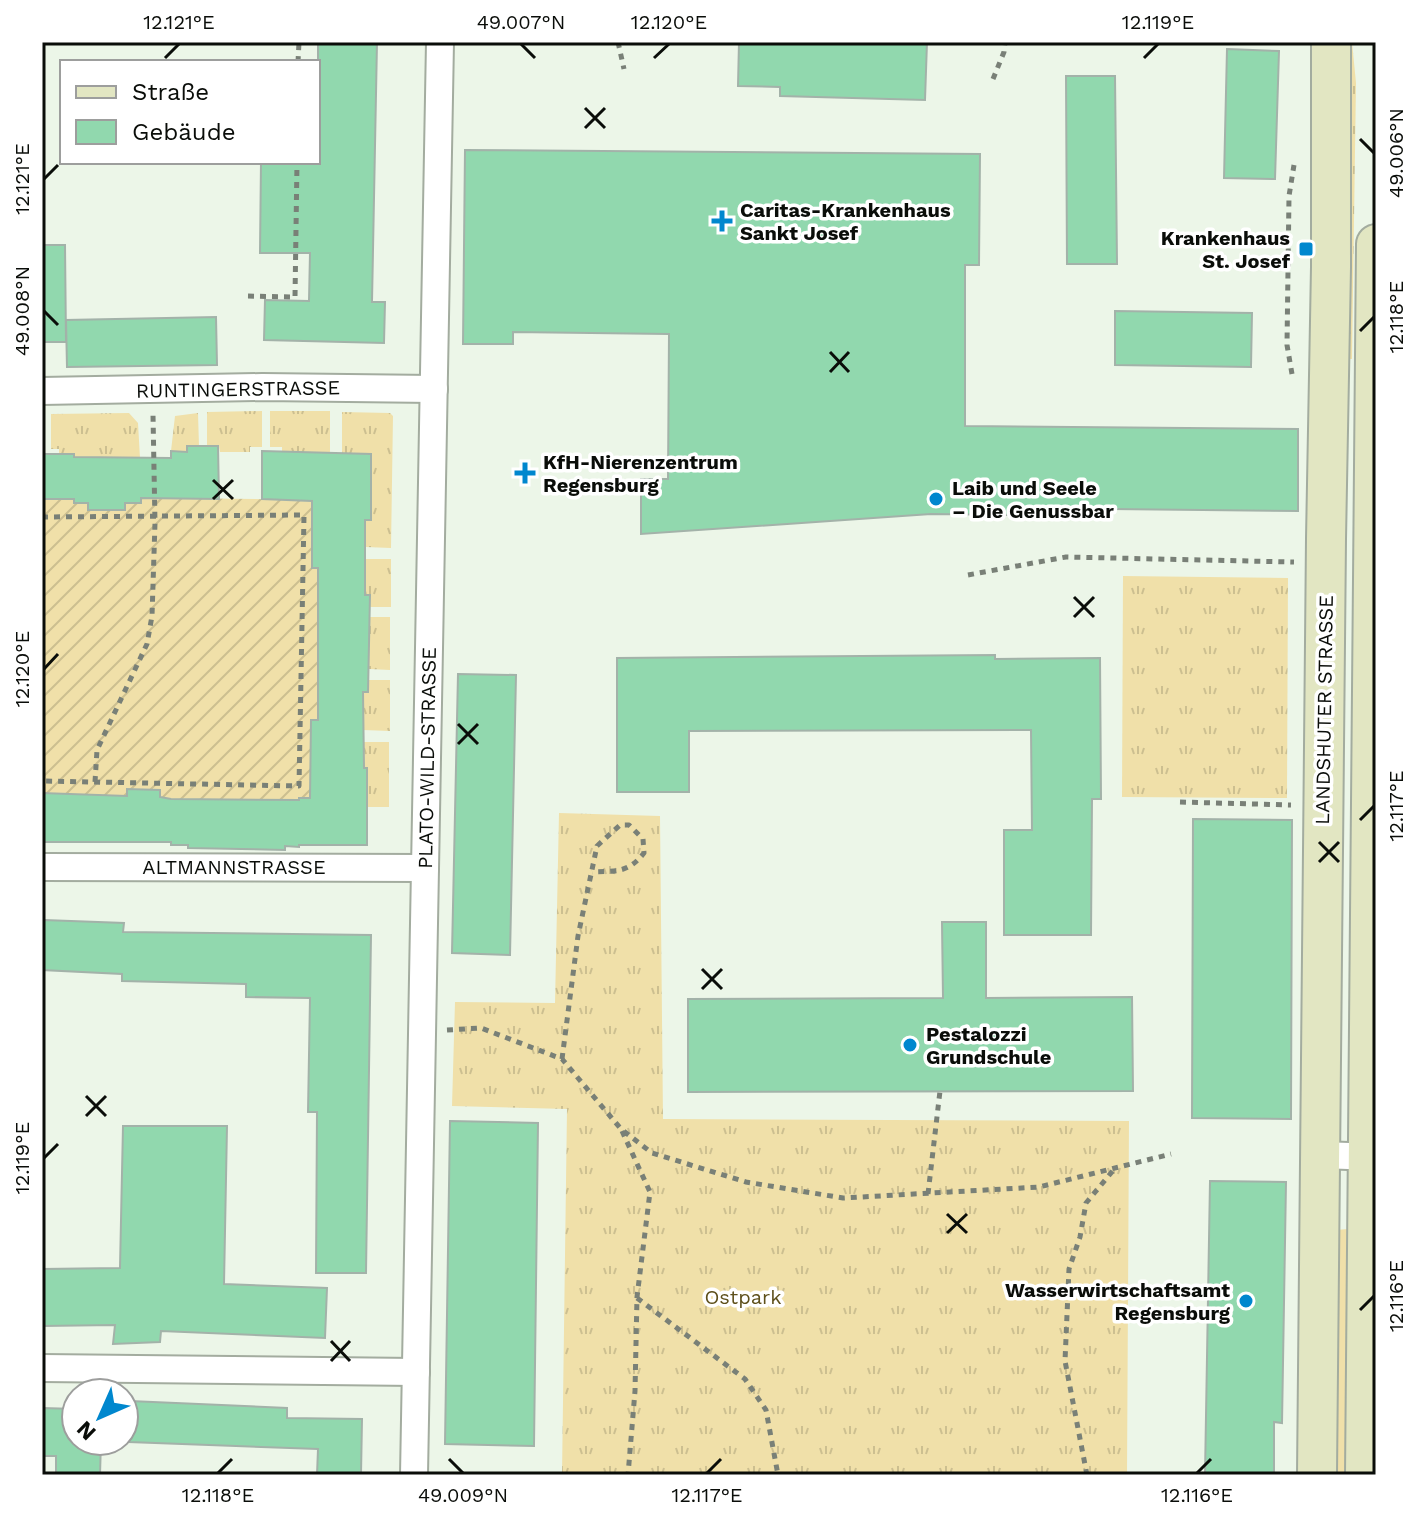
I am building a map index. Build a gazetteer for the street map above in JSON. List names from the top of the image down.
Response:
{
  "streets": {
    "main road": ["LANDSHUTER STRASSE"],
    "street": ["RUNTINGERSTRASSE", "PLATO-WILD-STRASSE", "ALTMANNSTRASSE"]
  },
  "crossings": [
    ["RUNTINGERSTRASSE", "PLATO-WILD-STRASSE"],
    ["PLATO-WILD-STRASSE", "ALTMANNSTRASSE"]
  ],
  "parks": ["Ostpark"],
  "places": {
    "health": ["Caritas-Krankenhaus Sankt Josef", "KfH-Nierenzentrum Regensburg"],
    "transit": ["Krankenhaus St. Josef"],
    "other": ["Laib und Seele – Die Genussbar", "Pestalozzi Grundschule", "Wasserwirtschaftsamt Regensburg"]
  },
  "legend": ["Straße", "Gebäude"],
  "north": "bottom left",
  "coordinates": [
    "12.121°E",
    "49.007°N",
    "12.120°E",
    "12.119°E",
    "49.006°N",
    "49.008°N",
    "12.118°E",
    "12.117°E",
    "12.116°E",
    "49.009°N"
  ]
}
